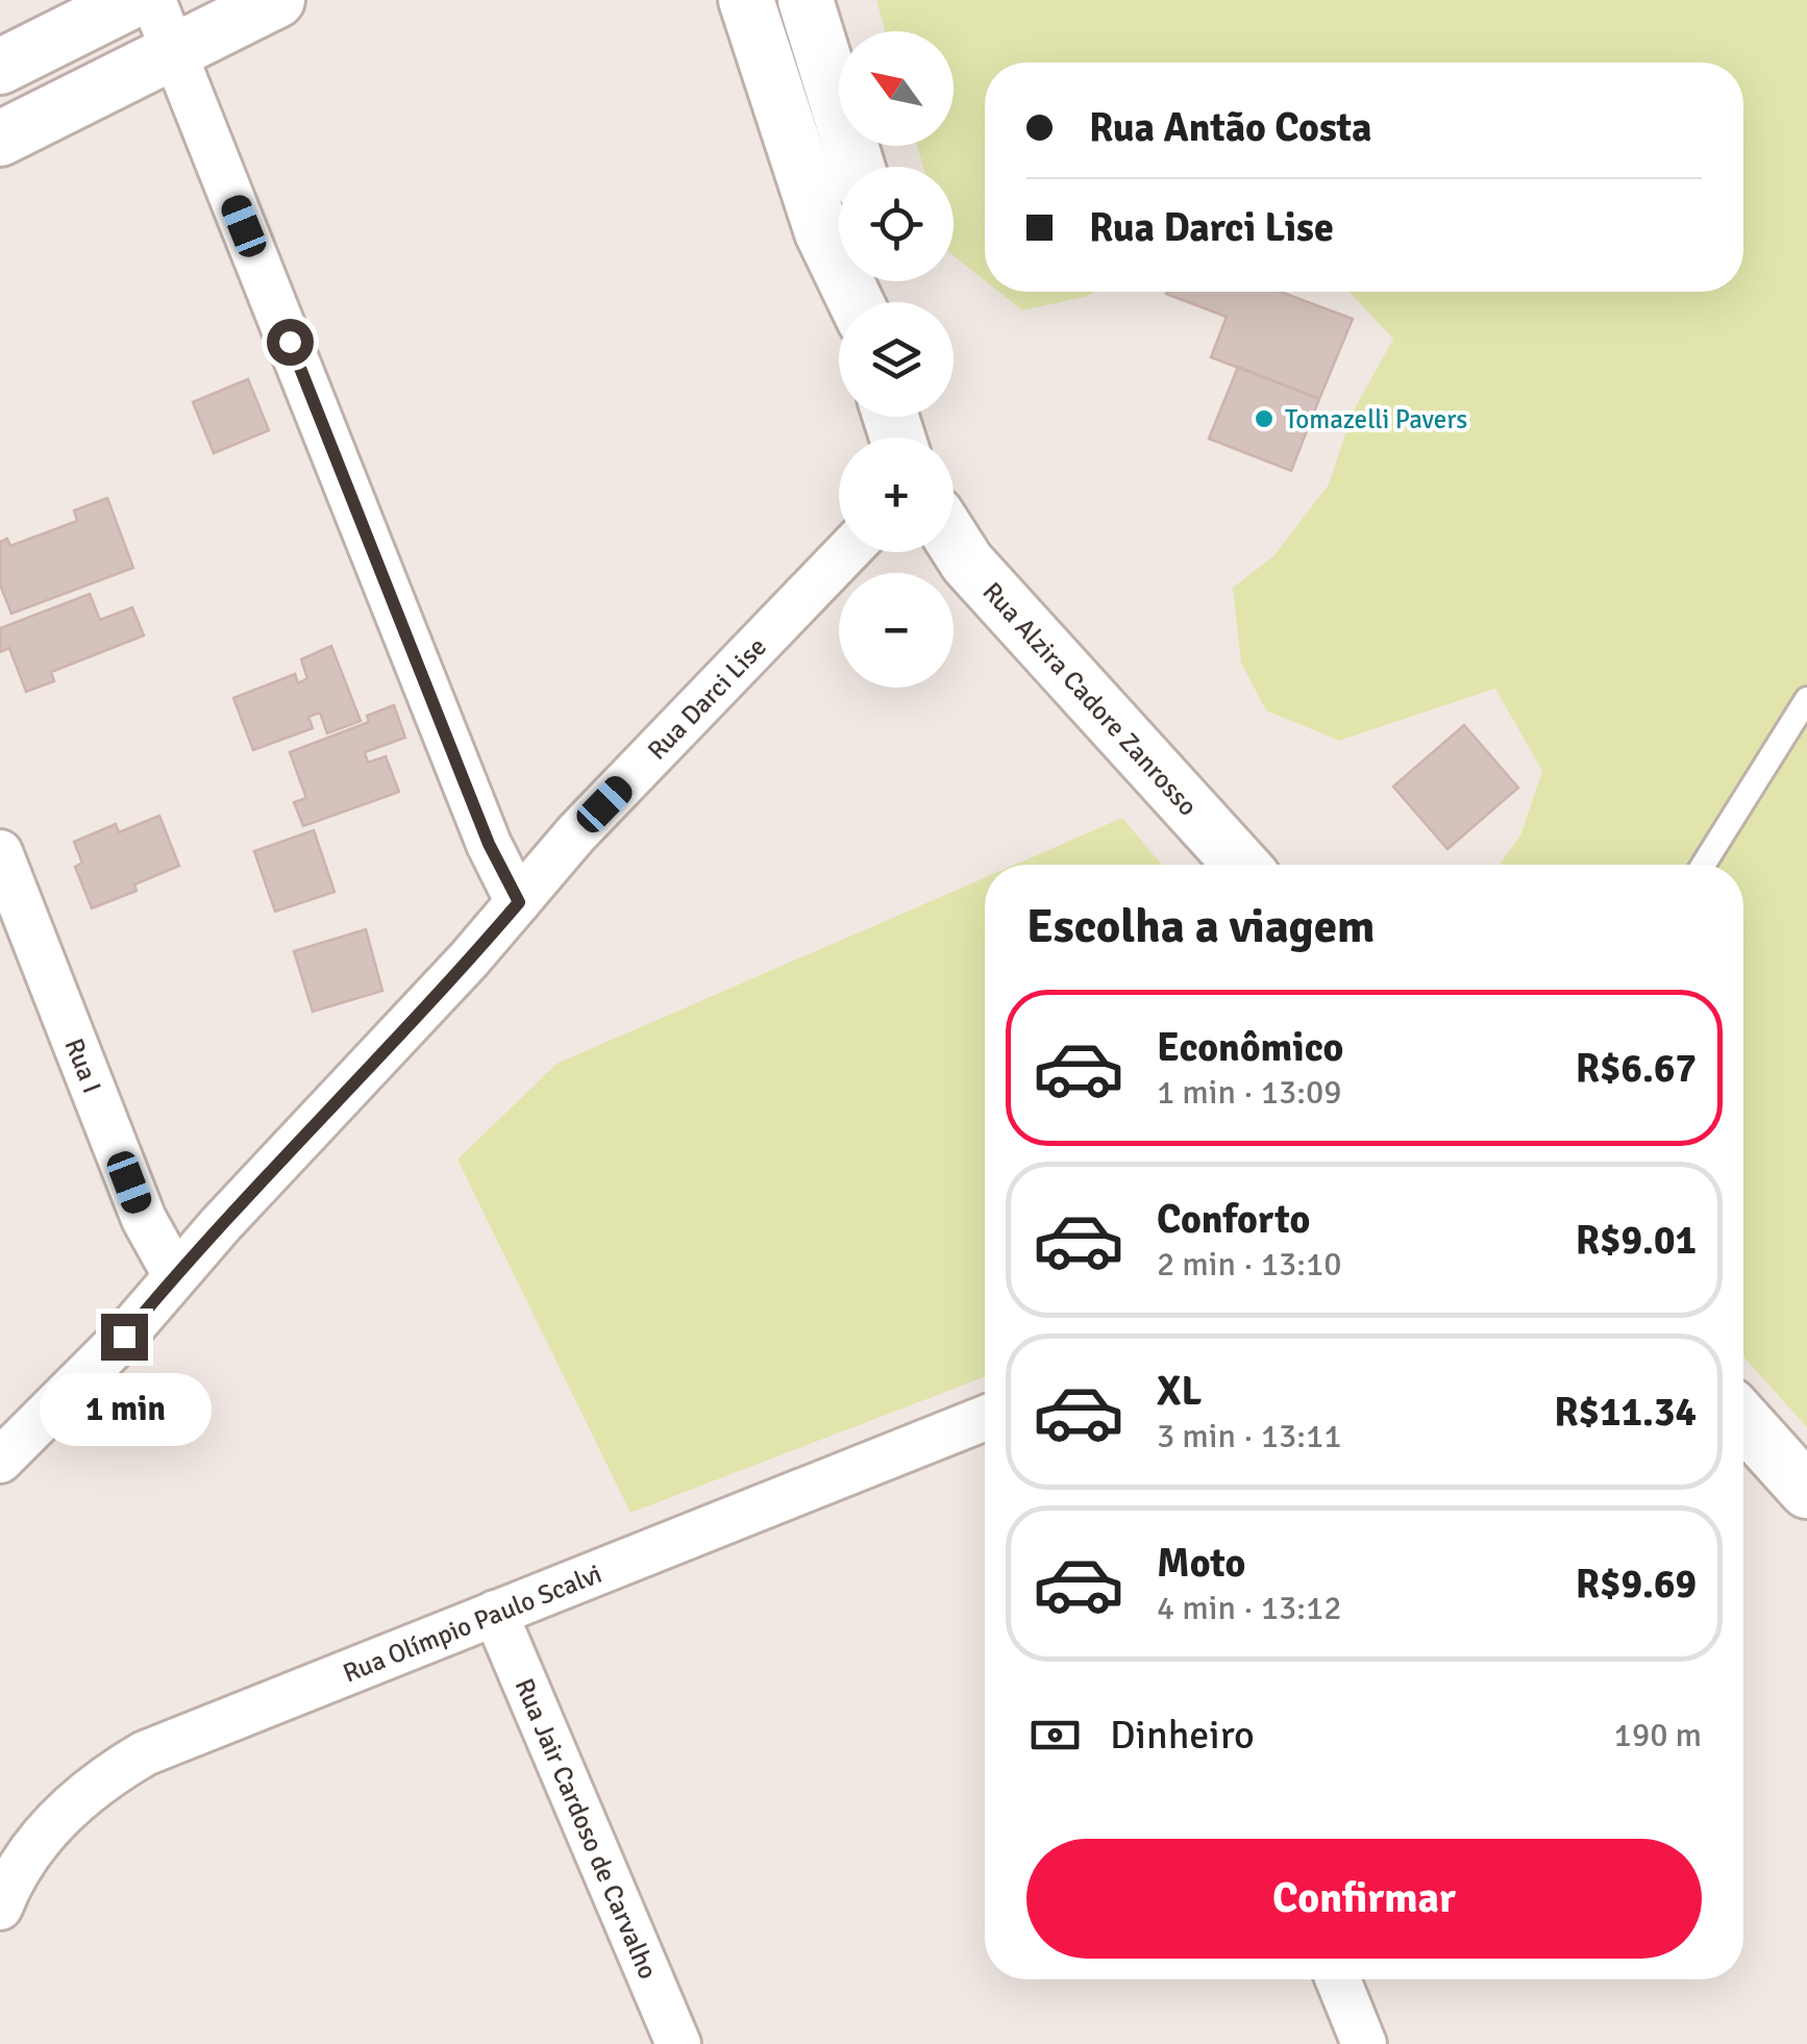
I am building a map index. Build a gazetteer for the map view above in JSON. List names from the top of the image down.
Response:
{
  "streets": {
    "street": [
      "Rua Darci Lise",
      "Rua Alzira Cadore Zanrosso",
      "Rua I",
      "Rua Olímpio Paulo Scalvi",
      "Rua Jair Cardoso de Carvalho"
    ]
  },
  "crossings": [
    ["Rua Darci Lise", "Rua I"],
    ["Rua Olímpio Paulo Scalvi", "Rua Jair Cardoso de Carvalho"]
  ],
  "places": ["Tomazelli Pavers"],
  "north": "top left",
  "page": {
    "map_buttons": ["+", "−"],
    "banner": ["Rua Antão Costa", "Rua Darci Lise"],
    "heading": "Escolha a viagem",
    "list": [
      {
        "name": "Econômico",
        "note": "1 min · 13:09",
        "value": "R$6.67"
      },
      {
        "name": "Conforto",
        "note": "2 min · 13:10",
        "value": "R$9.01"
      },
      {
        "name": "XL",
        "note": "3 min · 13:11",
        "value": "R$11.34"
      },
      {
        "name": "Moto",
        "note": "4 min · 13:12",
        "value": "R$9.69"
      }
    ],
    "bubble": "1 min",
    "pay": ["Dinheiro", "190 m"],
    "buttons": "Confirmar"
  }
}
